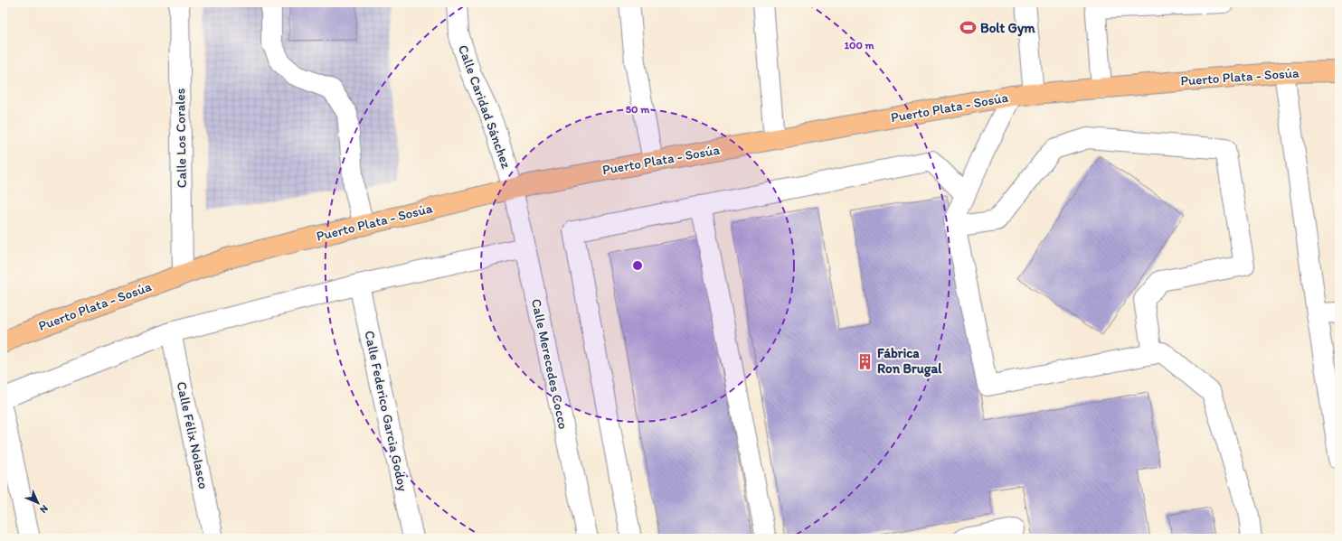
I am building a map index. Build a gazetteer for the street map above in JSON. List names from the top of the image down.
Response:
{
  "streets": {
    "main road": ["Puerto Plata - Sosúa"],
    "street": [
      "Calle Caridad Sánchez",
      "Calle Los Corales",
      "Calle Merecedes Cocco",
      "Calle Federico Garcia Godoy",
      "Calle Félix Nolasco"
    ]
  },
  "crossings": [
    ["Puerto Plata - Sosúa", "Calle Caridad Sánchez"],
    ["Puerto Plata - Sosúa", "Calle Los Corales"],
    ["Puerto Plata - Sosúa", "Calle Merecedes Cocco"],
    ["Calle Caridad Sánchez", "Calle Merecedes Cocco"]
  ],
  "places": {
    "sports": ["Bolt Gym"],
    "building": ["Fábrica Ron Brugal"]
  },
  "north": "bottom right",
  "rings": ["100 m", "50 m"]
}
